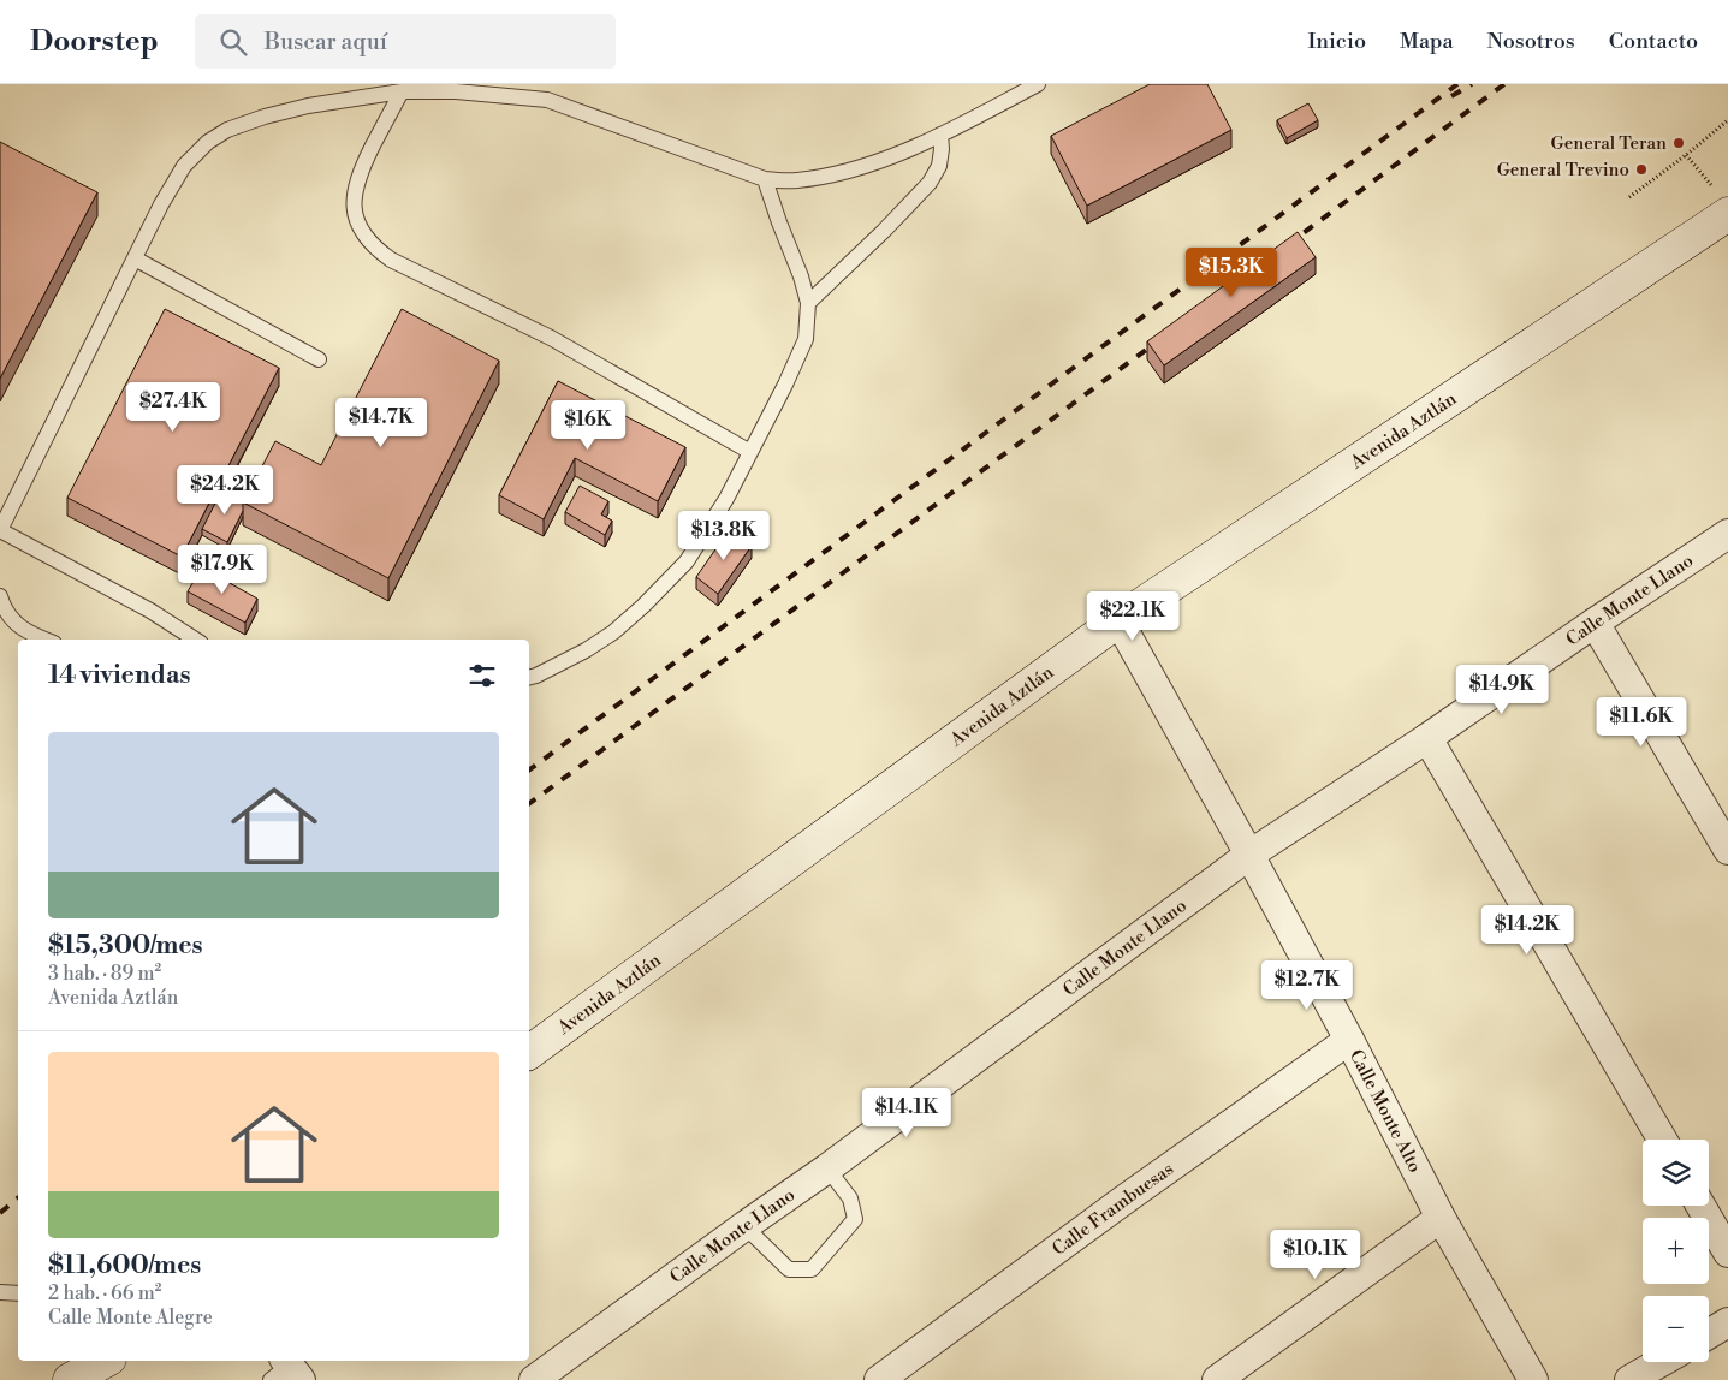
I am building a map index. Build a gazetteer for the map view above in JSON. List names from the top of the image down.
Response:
{
  "streets": {
    "main road": ["Avenida Aztlán"],
    "street": ["Calle Monte Llano", "Calle Monte Alto", "Calle Frambuesas"]
  },
  "crossings": [
    ["Avenida Aztlán", "Calle Monte Alto"],
    ["Calle Monte Llano", "Calle Monte Alto"],
    ["Calle Monte Alto", "Calle Frambuesas"]
  ],
  "places": ["General Teran", "General Trevino"],
  "page": {
    "header": "Doorstep",
    "search": "Buscar aquí",
    "nav": [
      "Inicio",
      "Mapa",
      "Nosotros",
      "Contacto"
    ],
    "price": [
      "$15.3K",
      "$27.4K",
      "$14.7K",
      "$16K",
      "$24.2K",
      "$13.8K",
      "$17.9K",
      "$22.1K",
      "$14.9K",
      "$11.6K",
      "$14.2K",
      "$12.7K",
      "$14.1K",
      "$10.1K"
    ],
    "heading": "14 viviendas",
    "list": [
      {
        "name": "$15,300/mes",
        "note": "3 hab. · 89 m² · Avenida Aztlán"
      },
      {
        "name": "$11,600/mes",
        "note": "2 hab. · 66 m² · Calle Monte Alegre"
      }
    ],
    "map_buttons": ["+", "−"]
  }
}
